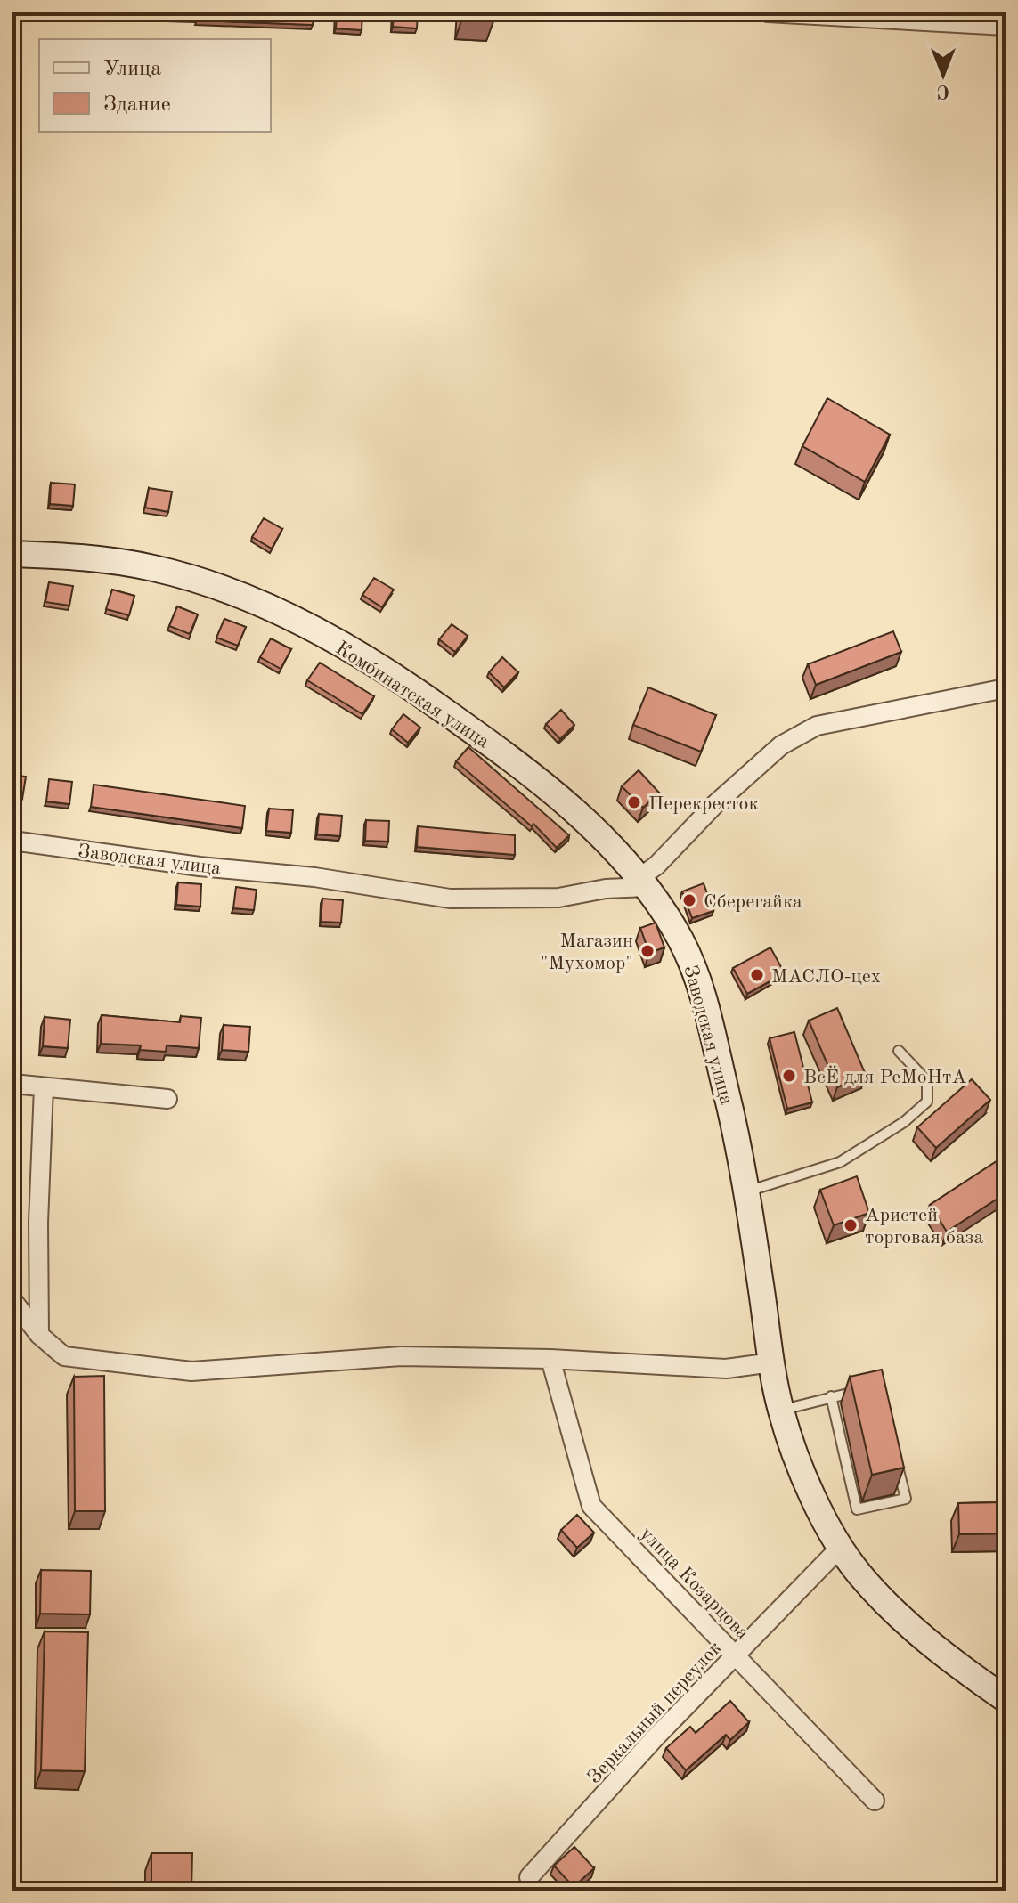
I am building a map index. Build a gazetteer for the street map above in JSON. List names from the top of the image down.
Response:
{
  "streets": {
    "main road": ["Комбинатская улица", "Заводская улица"],
    "street": ["улица Козарцова", "Зеркальный переулок"]
  },
  "crossings": [
    ["Комбинатская улица", "Заводская улица"],
    ["Заводская улица", "Зеркальный переулок"],
    ["улица Козарцова", "Зеркальный переулок"]
  ],
  "places": [
    "Перекресток",
    "Сберегайка",
    "Магазин \"Мухомор\"",
    "МАСЛО-цех",
    "ВсЁ для РеМоНтА",
    "Аристей торговая база"
  ],
  "legend": ["Улица", "Здание"],
  "north": "bottom"
}
